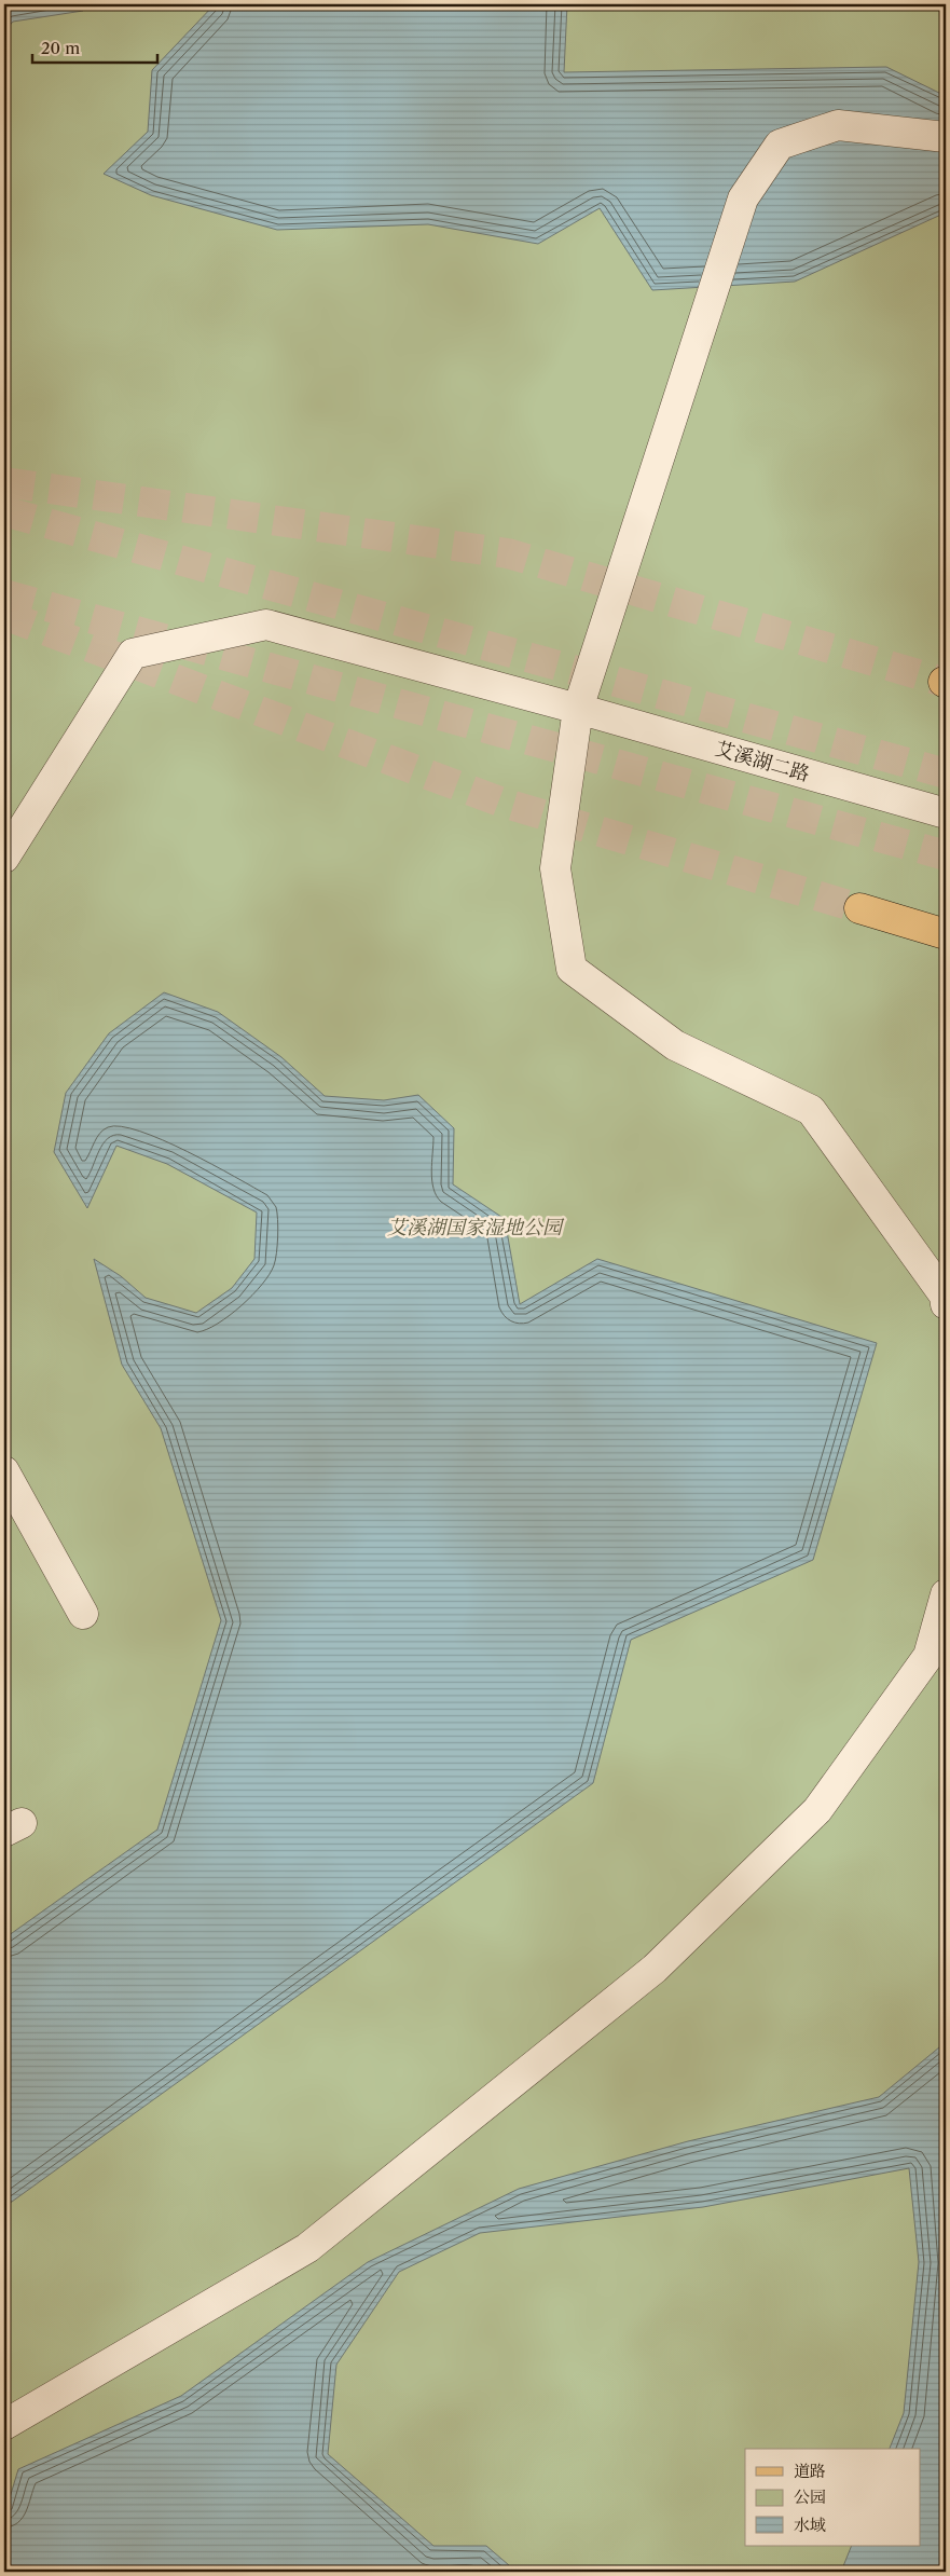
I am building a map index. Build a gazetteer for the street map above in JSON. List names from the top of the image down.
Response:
{
  "streets": {
    "street": ["艾溪湖二路"]
  },
  "parks": ["艾溪湖国家湿地公园"],
  "legend": ["道路", "公园", "水域"],
  "scale_bar": "20 m"
}
